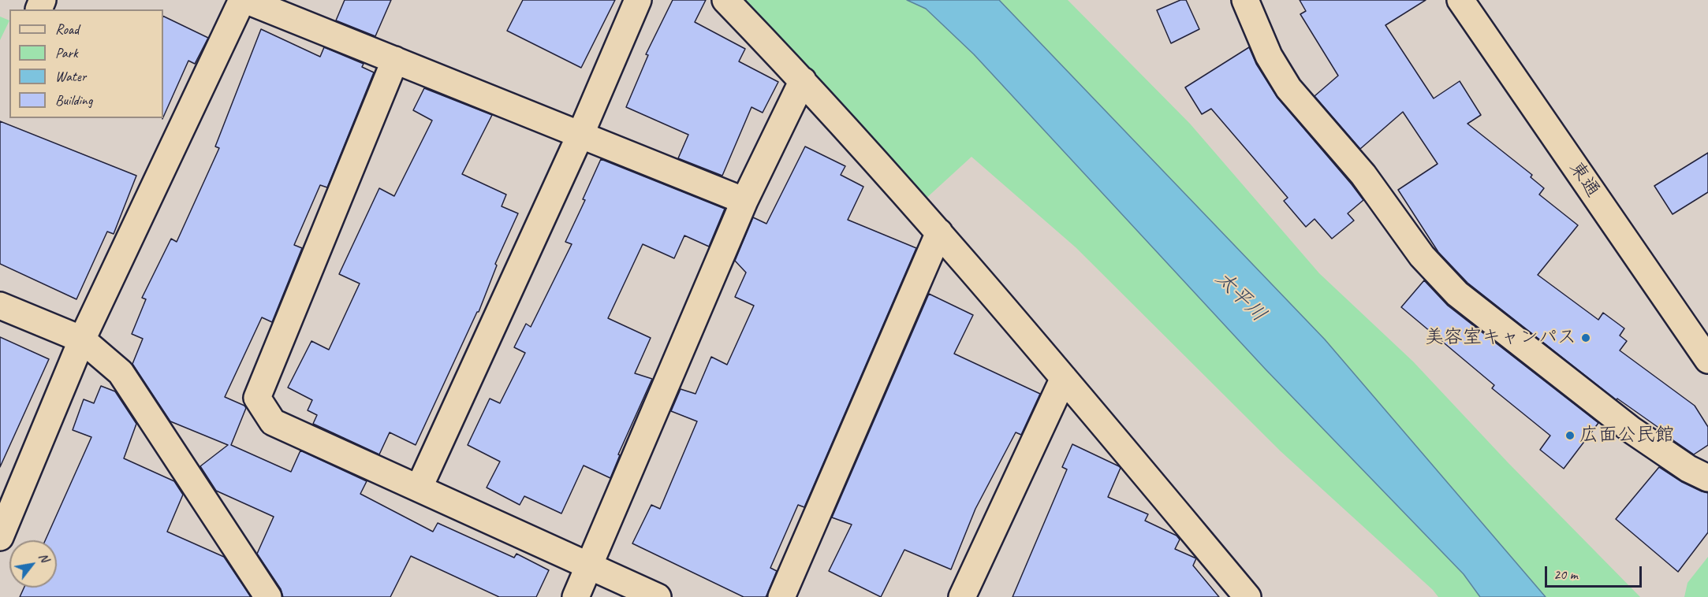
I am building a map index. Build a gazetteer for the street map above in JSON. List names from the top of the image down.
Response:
{
  "streets": {
    "street": ["東通"]
  },
  "water": ["太平川"],
  "places": ["美容室キャンパス", "広面公民館"],
  "legend": [
    "Road",
    "Park",
    "Water",
    "Building"
  ],
  "scale_bar": "20 m",
  "north": "top right"
}
